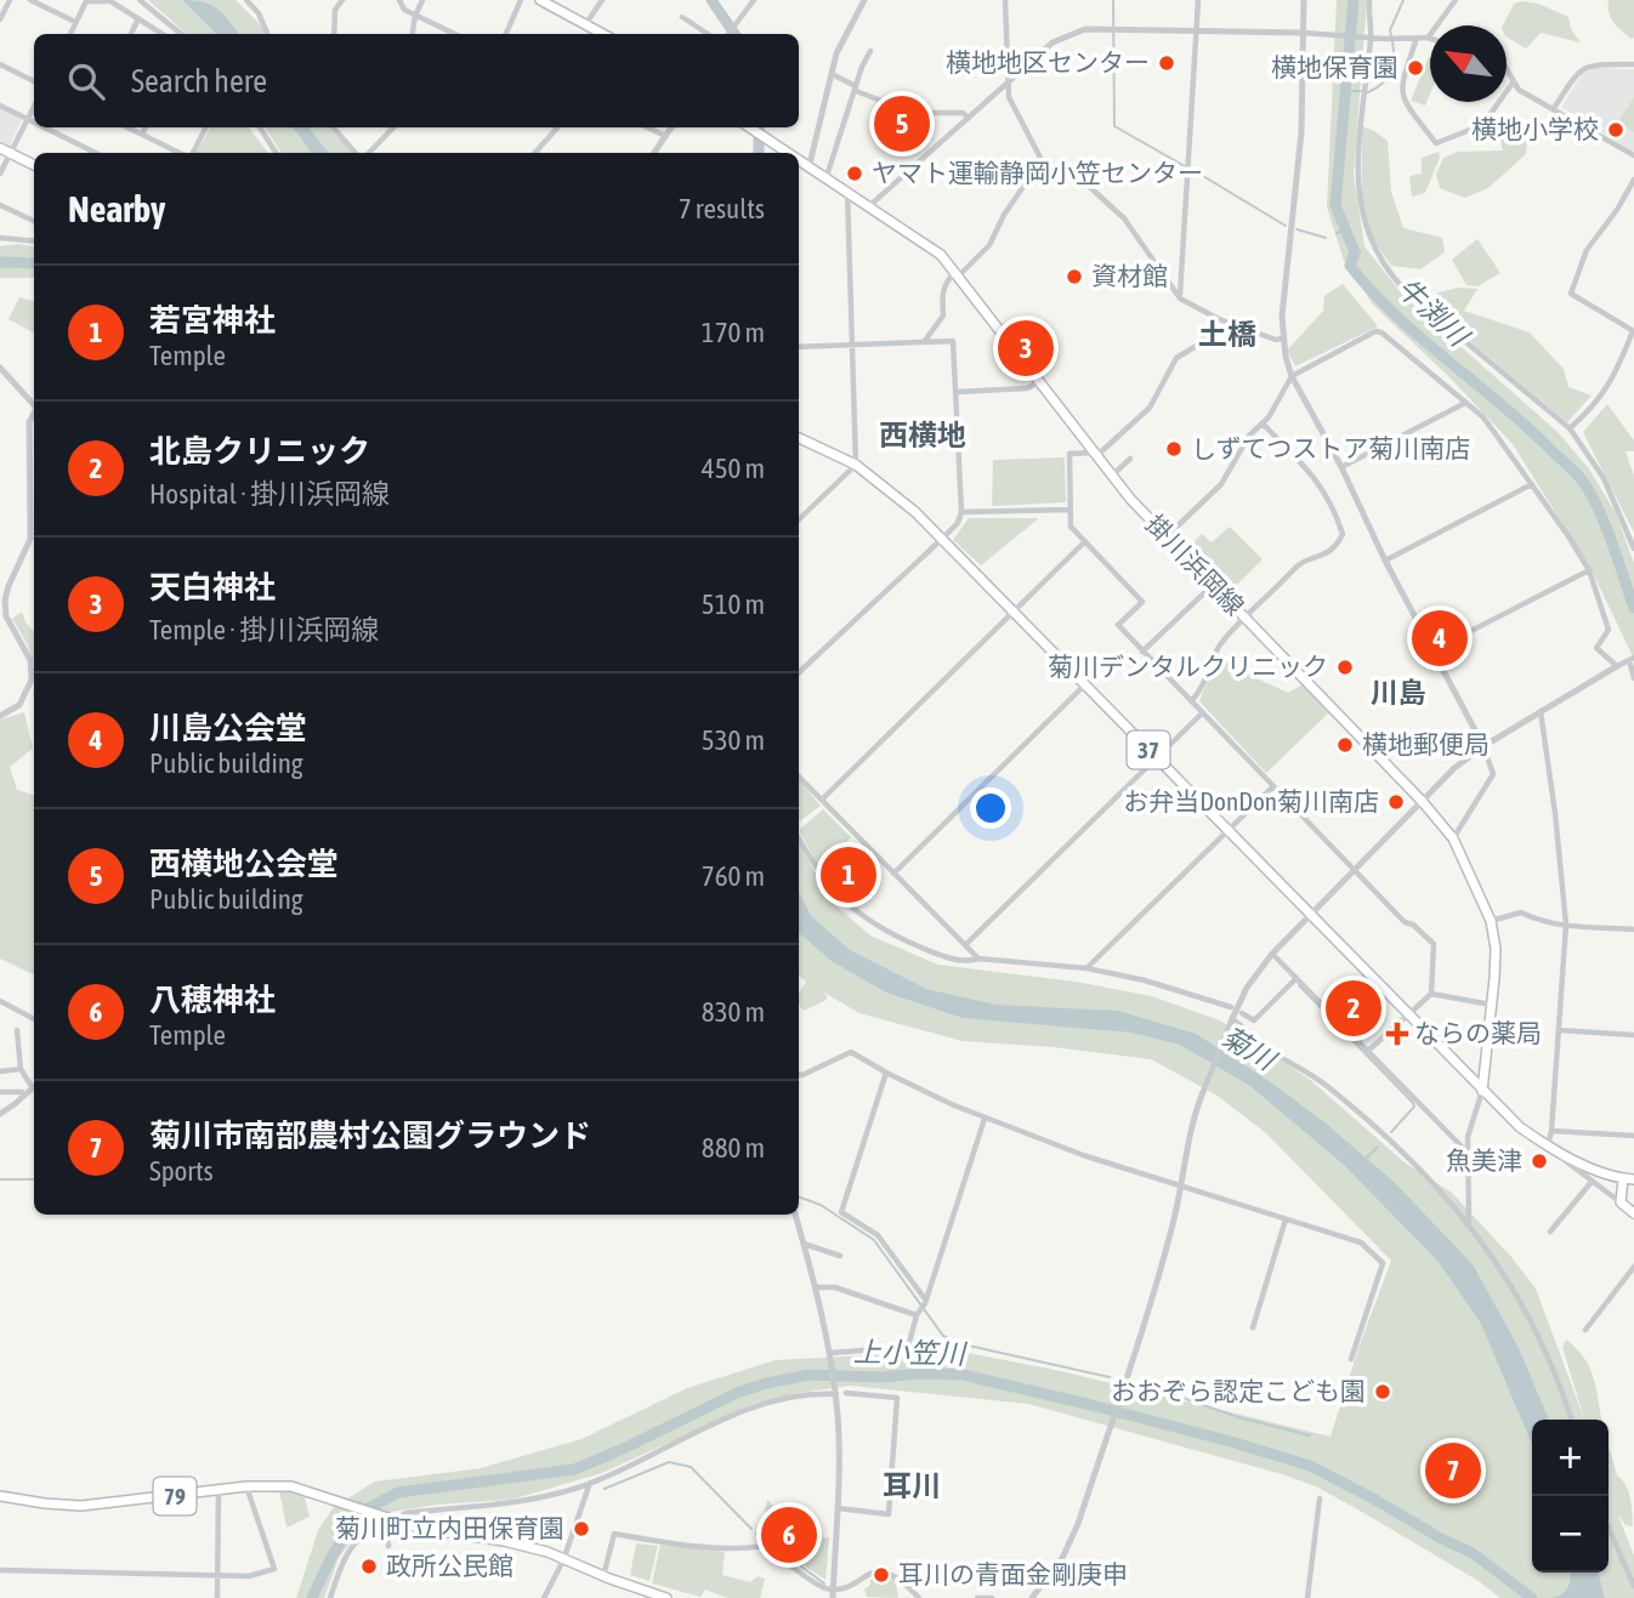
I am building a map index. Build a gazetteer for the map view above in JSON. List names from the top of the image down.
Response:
{
  "streets": {
    "main road": ["掛川浜岡線", "37", "79"]
  },
  "crossings": [
    ["掛川浜岡線", "37"]
  ],
  "districts": [
    "土橋",
    "西横地",
    "川島",
    "耳川"
  ],
  "water": ["牛渕川", "菊川", "上小笠川"],
  "places": {
    "other": [
      "横地地区センター",
      "横地保育園",
      "横地小学校",
      "ヤマト運輸静岡小笠センター",
      "資材館",
      "しずてつストア菊川南店",
      "菊川デンタルクリニック",
      "横地郵便局",
      "お弁当DonDon菊川南店",
      "魚美津",
      "おおぞら認定こども園",
      "菊川町立内田保育園",
      "政所公民館",
      "耳川の青面金剛庚申"
    ],
    "health": ["ならの薬局"]
  },
  "north": "top left",
  "page": {
    "search": "Search here",
    "pins": [
      "5",
      "3",
      "4",
      "1",
      "2",
      "7",
      "6"
    ],
    "heading": ["Nearby", "7 results"],
    "list": [
      {
        "mark": "1",
        "name": "若宮神社",
        "note": "Temple",
        "value": "170 m"
      },
      {
        "mark": "2",
        "name": "北島クリニック",
        "note": "Hospital · 掛川浜岡線",
        "value": "450 m"
      },
      {
        "mark": "3",
        "name": "天白神社",
        "note": "Temple · 掛川浜岡線",
        "value": "510 m"
      },
      {
        "mark": "4",
        "name": "川島公会堂",
        "note": "Public building",
        "value": "530 m"
      },
      {
        "mark": "5",
        "name": "西横地公会堂",
        "note": "Public building",
        "value": "760 m"
      },
      {
        "mark": "6",
        "name": "八穂神社",
        "note": "Temple",
        "value": "830 m"
      },
      {
        "mark": "7",
        "name": "菊川市南部農村公園グラウンド",
        "note": "Sports",
        "value": "880 m"
      }
    ],
    "map_buttons": ["+", "−"]
  }
}
